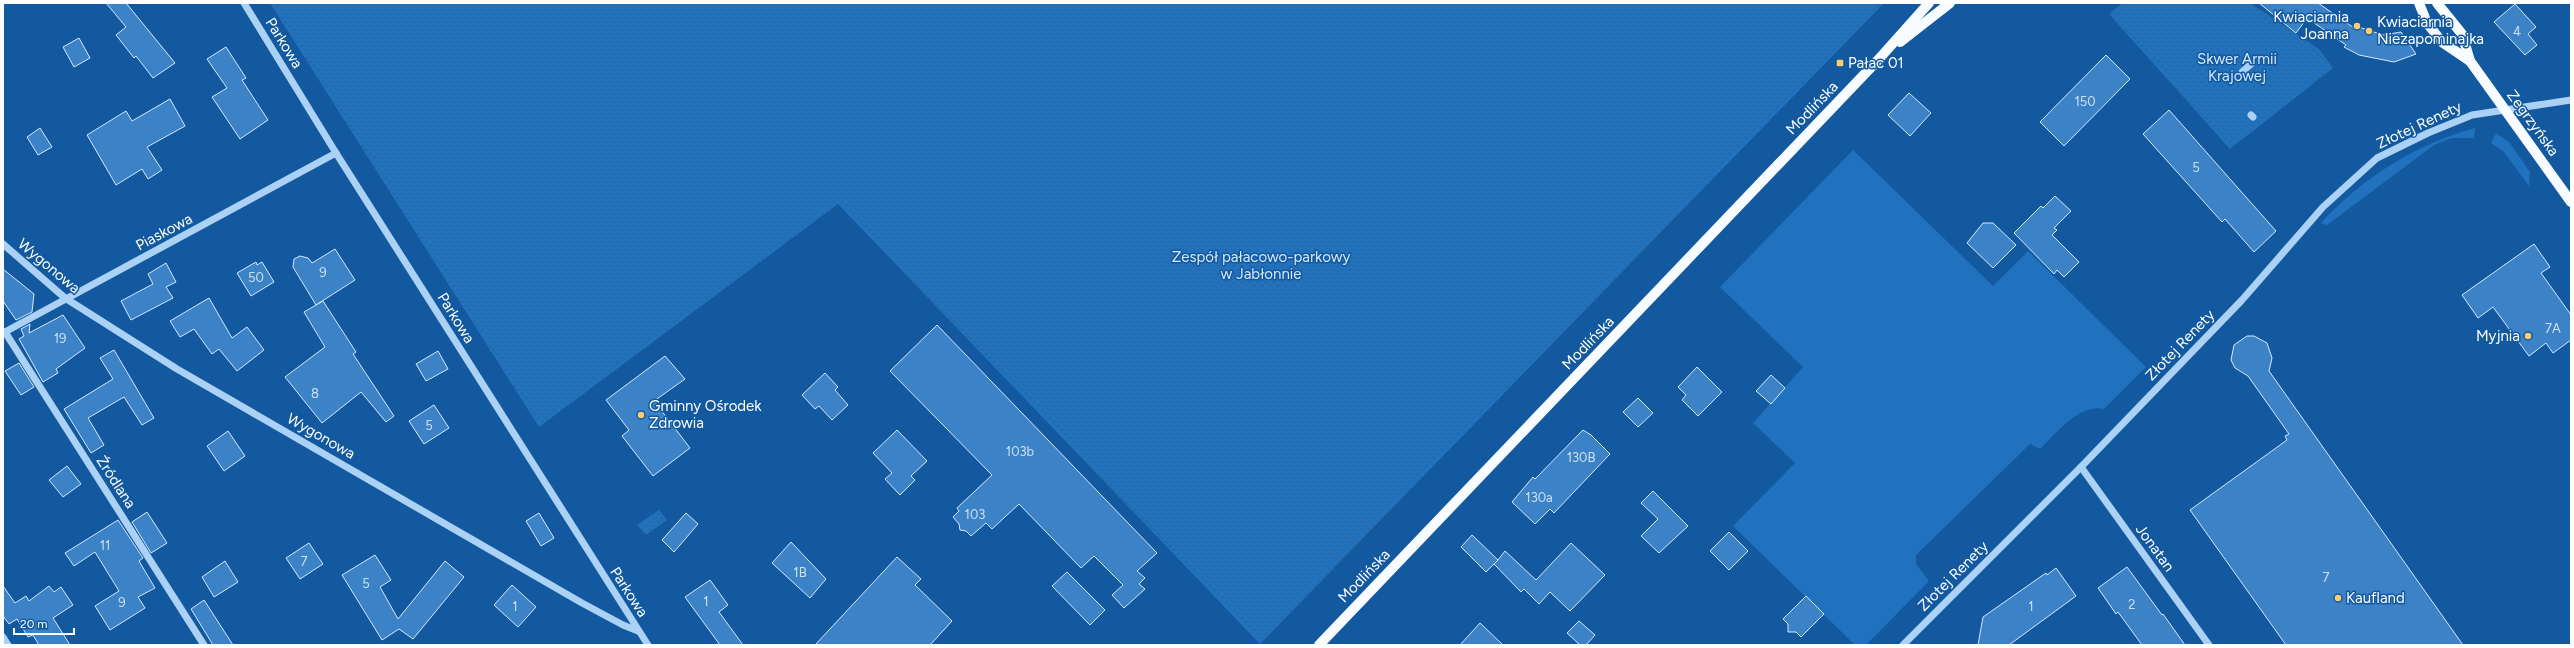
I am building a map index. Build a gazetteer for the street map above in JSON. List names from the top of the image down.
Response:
{
  "streets": {
    "main road": ["Modlińska", "Zegrzyńska"],
    "street": [
      "Parkowa",
      "Złotej Renety",
      "Piaskowa",
      "Wygonowa",
      "Źródlana",
      "Jonatan"
    ]
  },
  "crossings": [
    ["Parkowa", "Piaskowa"],
    ["Parkowa", "Wygonowa"],
    ["Zegrzyńska", "Złotej Renety"],
    ["Złotej Renety", "Jonatan"],
    ["Piaskowa", "Wygonowa"],
    ["Piaskowa", "Źródlana"]
  ],
  "parks": ["Skwer Armii Krajowej", "Zespół pałacowo-parkowy w Jabłonnie"],
  "places": {
    "other": [
      "Kwiaciarnia Joanna",
      "Kwiaciarnia Niezapominajka",
      "Myjnia",
      "Gminny Ośrodek Zdrowia",
      "Kaufland"
    ],
    "transit": ["Pałac 01"]
  },
  "house_numbers": [
    "4",
    "150",
    "5",
    "9",
    "50",
    "7A",
    "19",
    "8",
    "5",
    "103b",
    "130B",
    "130a",
    "103",
    "11",
    "7",
    "1B",
    "7",
    "5",
    "1",
    "9",
    "2",
    "1",
    "1"
  ],
  "scale_bar": "20 m"
}
